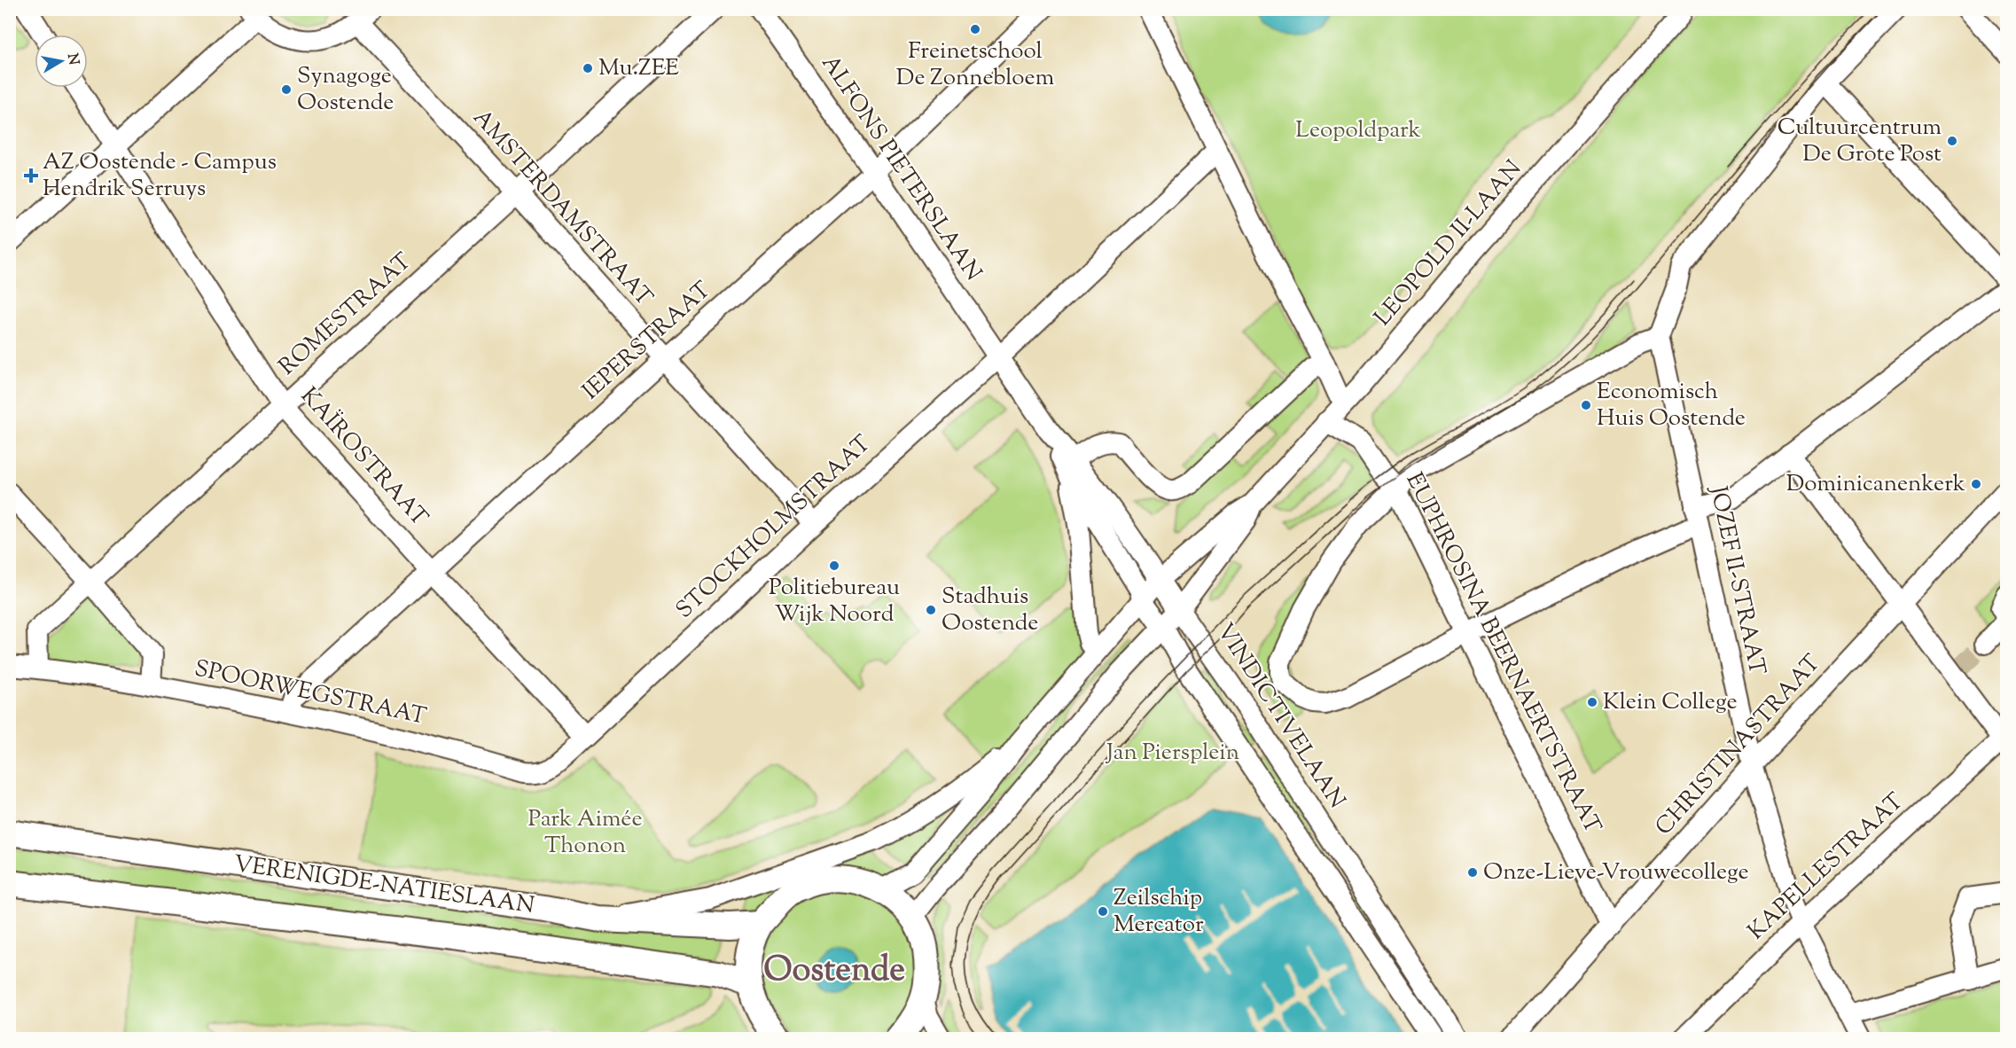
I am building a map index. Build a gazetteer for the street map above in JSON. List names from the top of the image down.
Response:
{
  "streets": {
    "main road": ["VERENIGDE-NATIESLAAN"],
    "street": [
      "ALFONS PIETERSLAAN",
      "AMSTERDAMSTRAAT",
      "LEOPOLD II-LAAN",
      "ROMESTRAAT",
      "IEPERSTRAAT",
      "KAÏROSTRAAT",
      "STOCKHOLMSTRAAT",
      "JOZEF II-STRAAT",
      "EUPHROSINA BEERNAERTSTRAAT",
      "SPOORWEGSTRAAT",
      "VINDICTIVELAAN",
      "CHRISTINASTRAAT",
      "KAPELLESTRAAT"
    ]
  },
  "crossings": [
    ["ALFONS PIETERSLAAN", "IEPERSTRAAT"],
    ["ALFONS PIETERSLAAN", "STOCKHOLMSTRAAT"],
    ["ALFONS PIETERSLAAN", "VINDICTIVELAAN"],
    ["AMSTERDAMSTRAAT", "ROMESTRAAT"],
    ["AMSTERDAMSTRAAT", "IEPERSTRAAT"],
    ["AMSTERDAMSTRAAT", "STOCKHOLMSTRAAT"],
    ["LEOPOLD II-LAAN", "EUPHROSINA BEERNAERTSTRAAT"],
    ["LEOPOLD II-LAAN", "VINDICTIVELAAN"],
    ["ROMESTRAAT", "KAÏROSTRAAT"],
    ["ROMESTRAAT", "SPOORWEGSTRAAT"],
    ["IEPERSTRAAT", "KAÏROSTRAAT"],
    ["IEPERSTRAAT", "SPOORWEGSTRAAT"],
    ["KAÏROSTRAAT", "STOCKHOLMSTRAAT"],
    ["KAÏROSTRAAT", "SPOORWEGSTRAAT"],
    ["STOCKHOLMSTRAAT", "SPOORWEGSTRAAT"],
    ["STOCKHOLMSTRAAT", "VINDICTIVELAAN"],
    ["JOZEF II-STRAAT", "CHRISTINASTRAAT"],
    ["JOZEF II-STRAAT", "KAPELLESTRAAT"],
    ["EUPHROSINA BEERNAERTSTRAAT", "CHRISTINASTRAAT"]
  ],
  "districts": ["Oostende"],
  "parks": ["Leopoldpark", "Jan Piersplein", "Park Aimée Thonon"],
  "places": {
    "other": [
      "Freinetschool De Zonnebloem",
      "Mu.ZEE",
      "Synagoge Oostende",
      "Cultuurcentrum De Grote Post",
      "Economisch Huis Oostende",
      "Dominicanenkerk",
      "Politiebureau Wijk Noord",
      "Stadhuis Oostende",
      "Klein College",
      "Onze-Lieve-Vrouwecollege",
      "Zeilschip Mercator"
    ],
    "health": ["AZ Oostende - Campus Hendrik Serruys"]
  },
  "north": "right"
}
